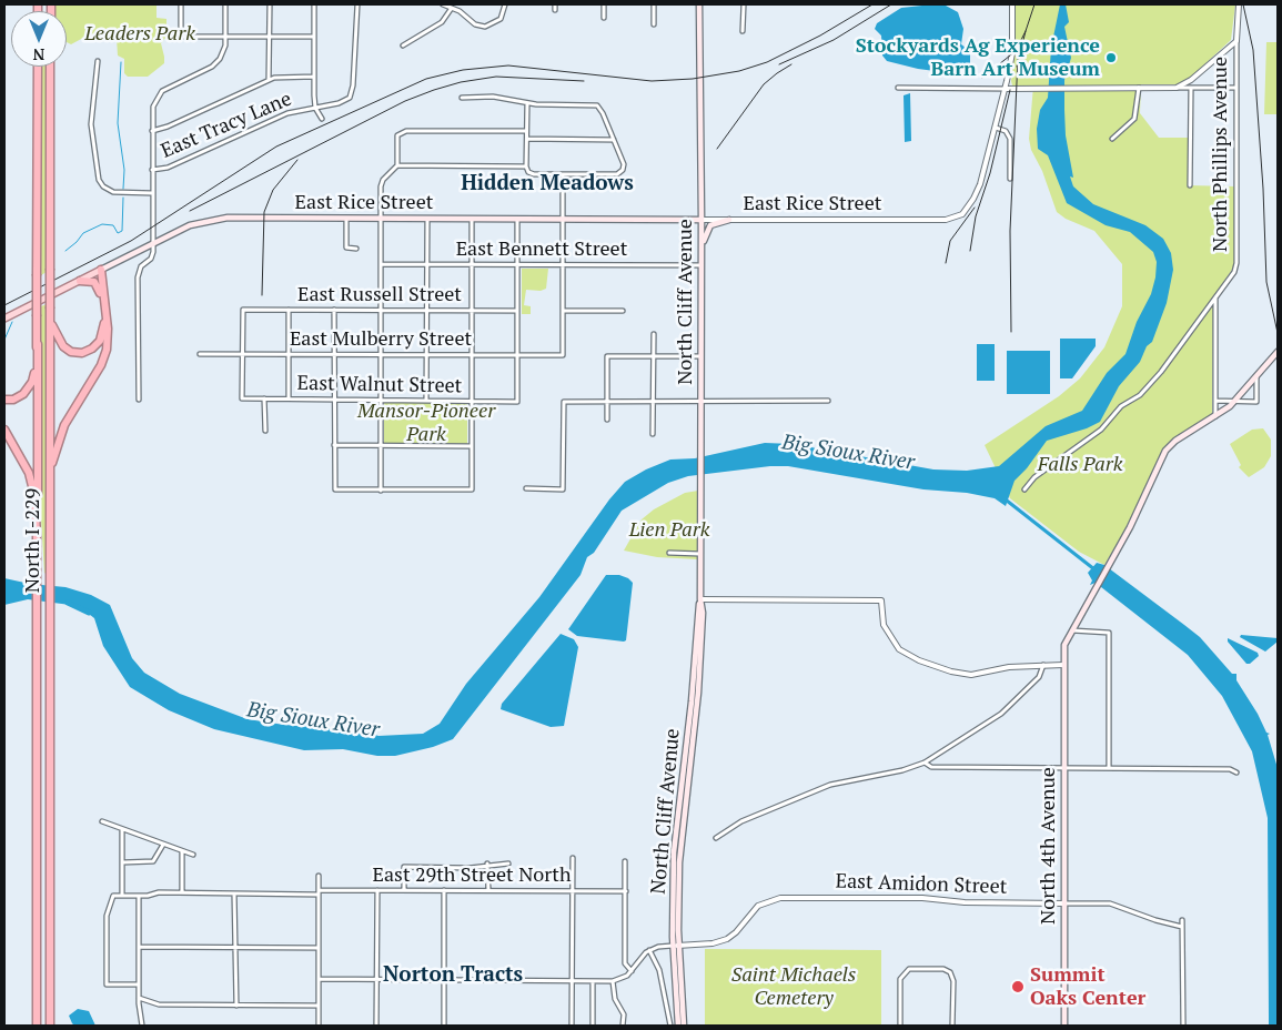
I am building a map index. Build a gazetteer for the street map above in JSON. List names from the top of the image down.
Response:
{
  "streets": {
    "highway": ["North I-229"],
    "main road": ["East Rice Street", "North Cliff Avenue", "North 4th Avenue"],
    "street": [
      "East Tracy Lane",
      "North Phillips Avenue",
      "East Bennett Street",
      "East Russell Street",
      "East Mulberry Street",
      "East Walnut Street",
      "East 29th Street North",
      "East Amidon Street"
    ]
  },
  "crossings": [
    ["East Rice Street", "North Cliff Avenue"],
    ["East Bennett Street", "North Cliff Avenue"],
    ["East Russell Street", "East Mulberry Street"],
    ["East Russell Street", "East Walnut Street"],
    ["North Cliff Avenue", "East Amidon Street"],
    ["East Mulberry Street", "East Walnut Street"],
    ["North 4th Avenue", "East Amidon Street"]
  ],
  "districts": ["Hidden Meadows", "Norton Tracts"],
  "water": ["Big Sioux River"],
  "parks": [
    "Leaders Park",
    "Mansor-Pioneer Park",
    "Falls Park",
    "Lien Park",
    "Saint Michaels Cemetery"
  ],
  "places": ["Stockyards Ag Experience Barn Art Museum", "Summit Oaks Center"],
  "north": "bottom"
}
